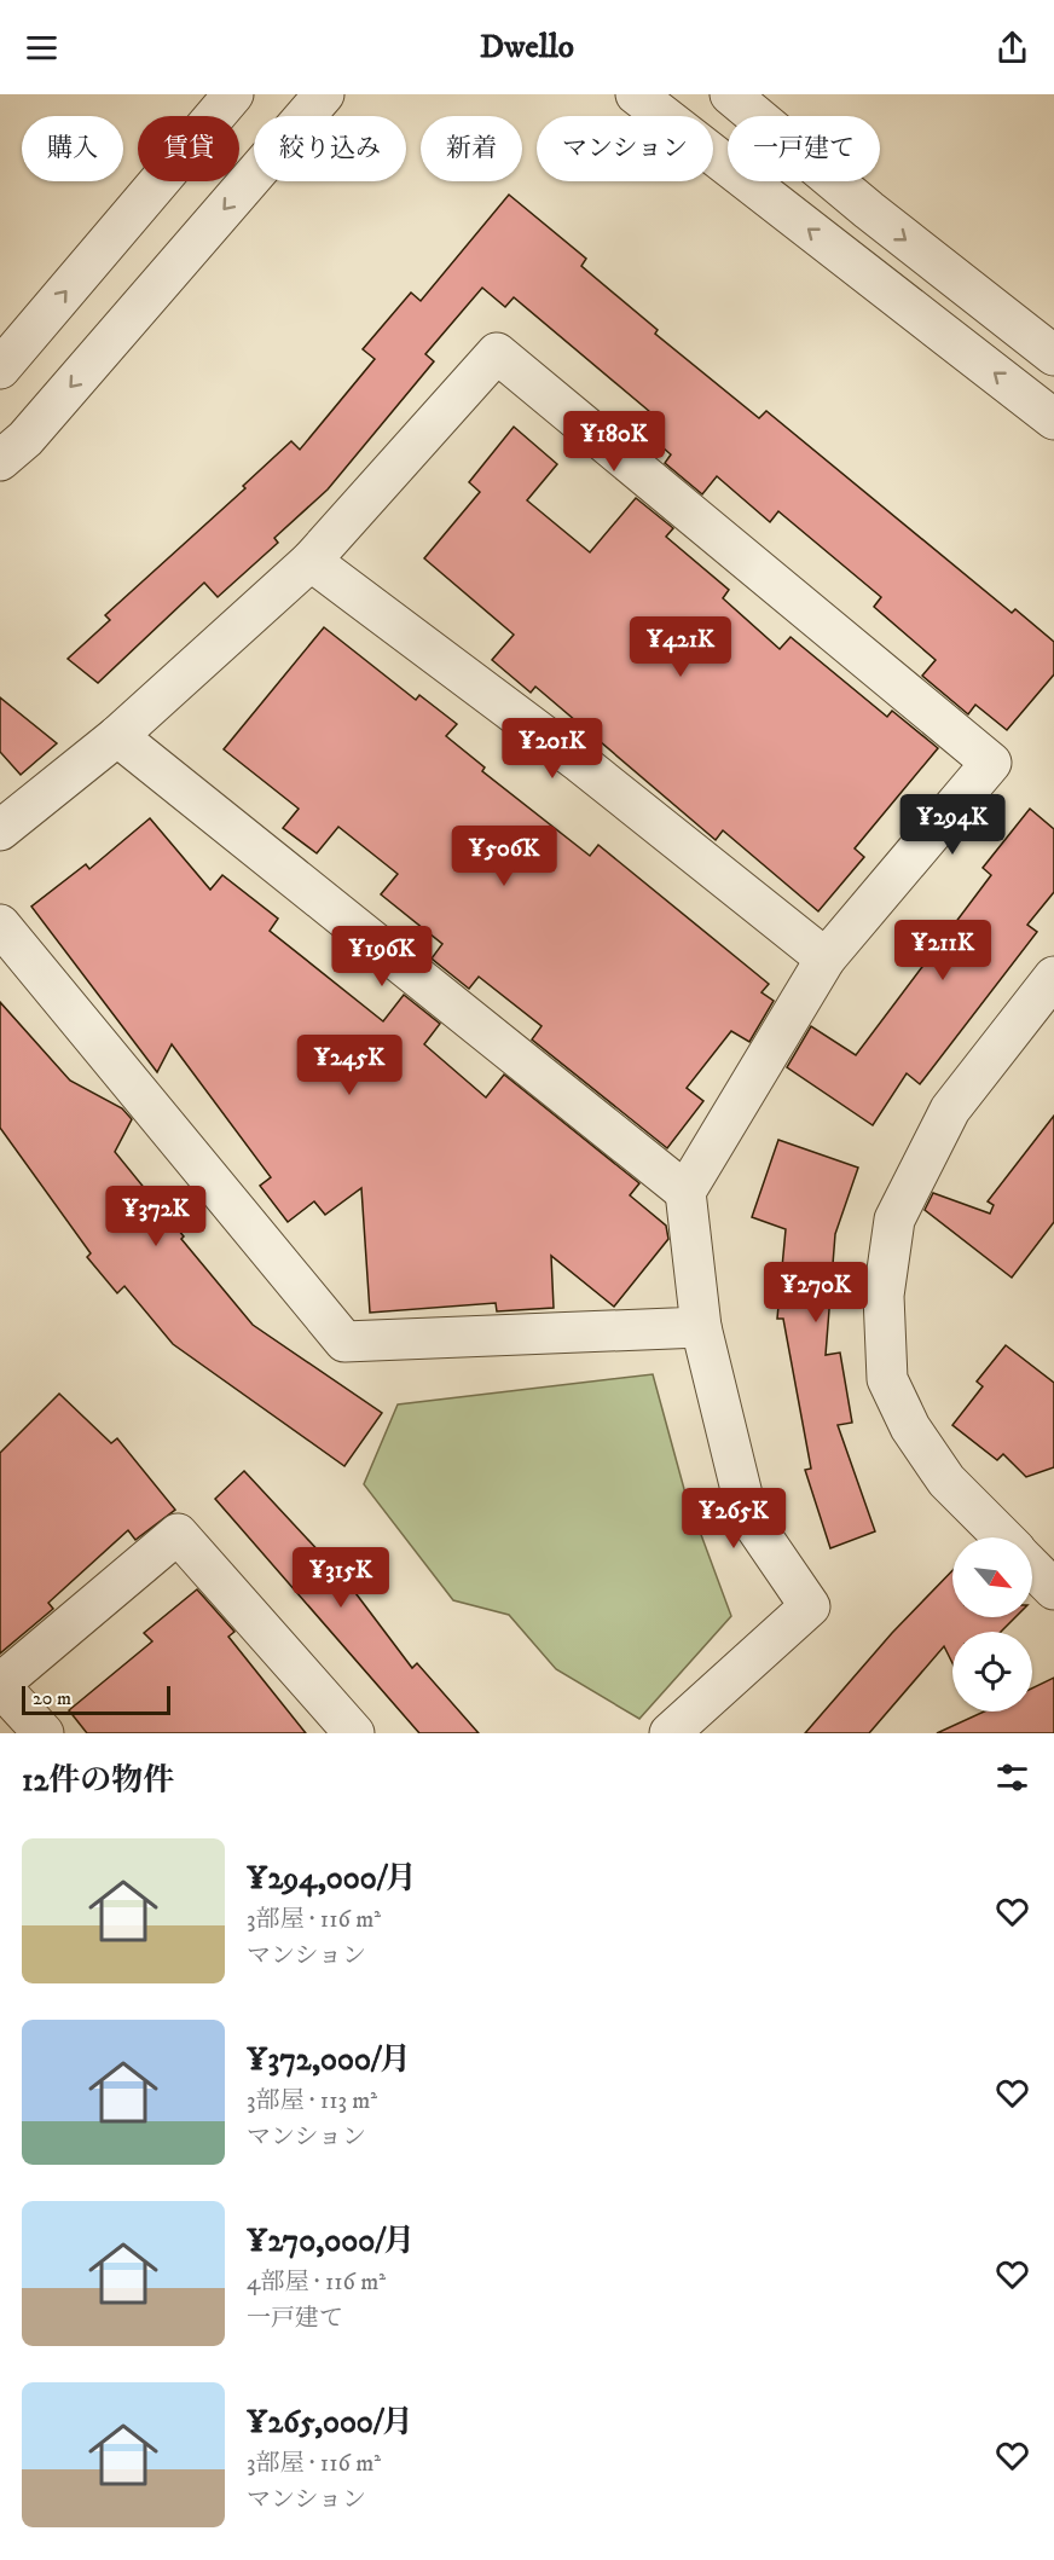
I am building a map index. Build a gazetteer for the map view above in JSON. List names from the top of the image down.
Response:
{
  "scale_bar": "20 m",
  "north": "bottom right",
  "page": {
    "header": "Dwello",
    "chip": [
      "購入",
      "賃貸",
      "絞り込み",
      "新着",
      "マンション",
      "一戸建て"
    ],
    "price": [
      "¥180K",
      "¥421K",
      "¥201K",
      "¥294K",
      "¥506K",
      "¥211K",
      "¥196K",
      "¥245K",
      "¥372K",
      "¥270K",
      "¥265K",
      "¥315K"
    ],
    "scale": "20 m",
    "heading": "12件の物件",
    "list": [
      {
        "name": "¥294,000/月",
        "note": "3部屋 · 116 m² · マンション"
      },
      {
        "name": "¥372,000/月",
        "note": "3部屋 · 113 m² · マンション"
      },
      {
        "name": "¥270,000/月",
        "note": "4部屋 · 116 m² · 一戸建て"
      },
      {
        "name": "¥265,000/月",
        "note": "3部屋 · 116 m² · マンション"
      }
    ]
  }
}
